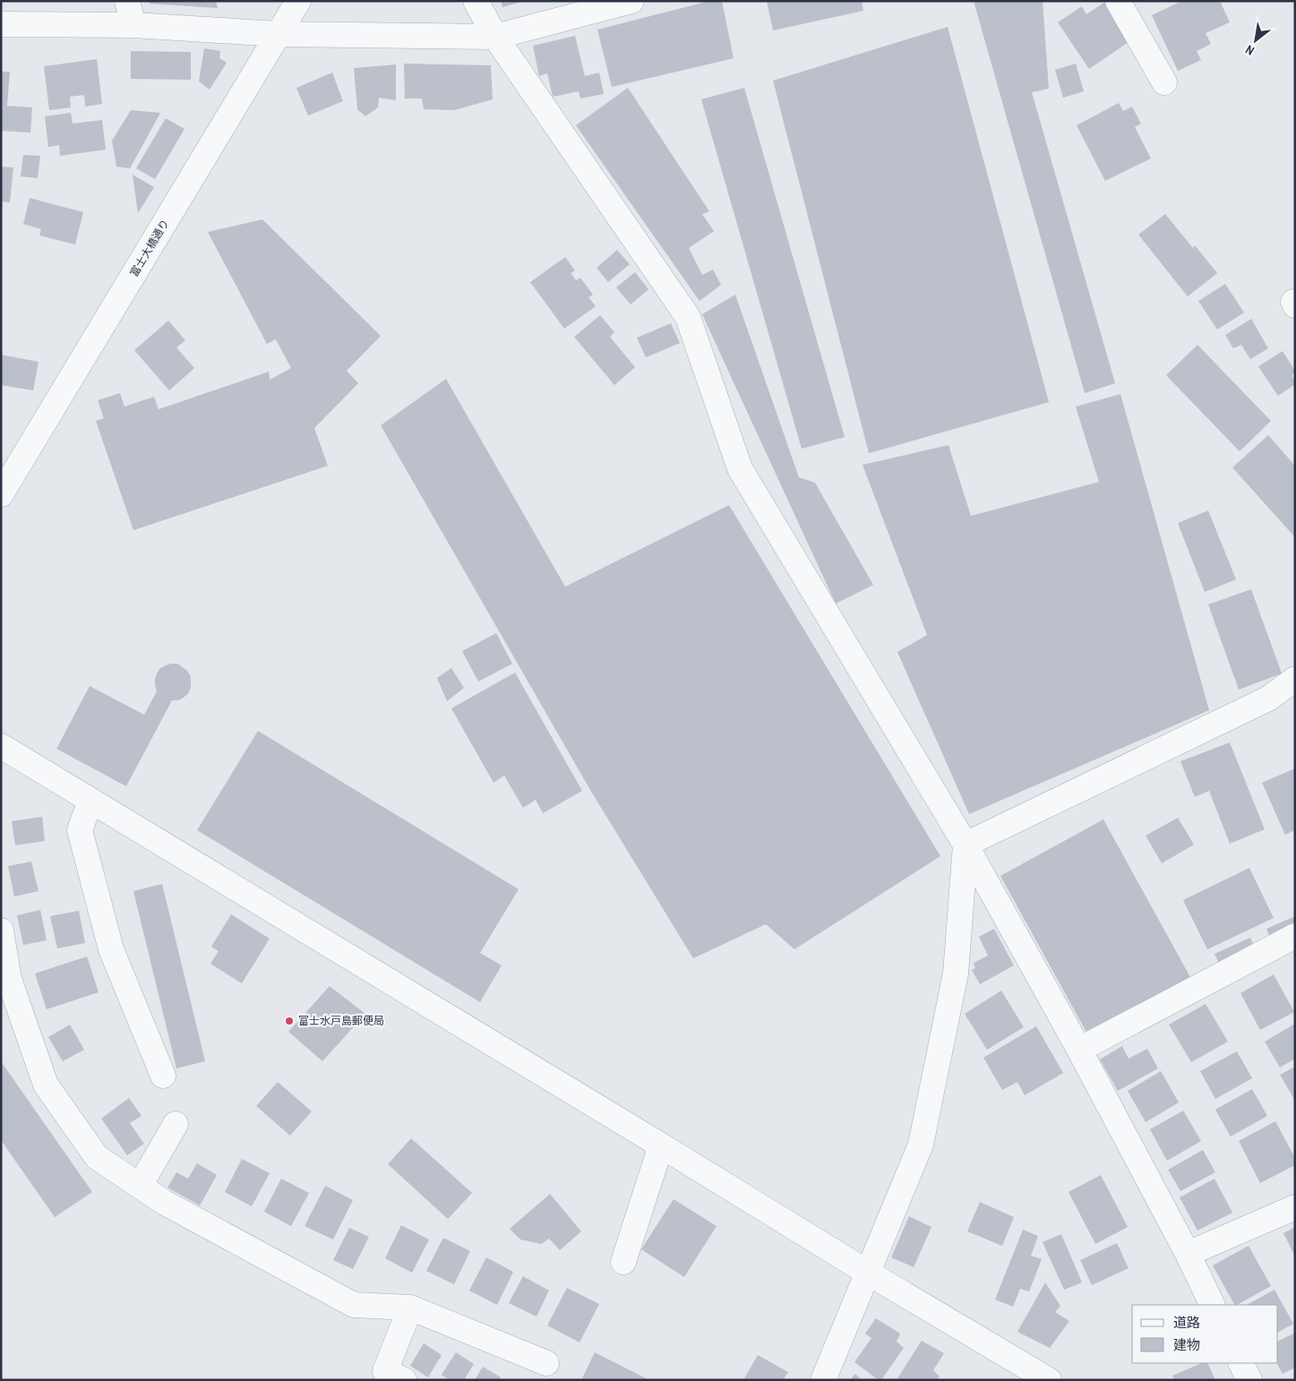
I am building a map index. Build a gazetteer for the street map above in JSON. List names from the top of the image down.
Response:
{
  "streets": {
    "street": ["富士大橋通り"]
  },
  "places": ["富士水戸島郵便局"],
  "legend": ["道路", "建物"],
  "north": "bottom left"
}
